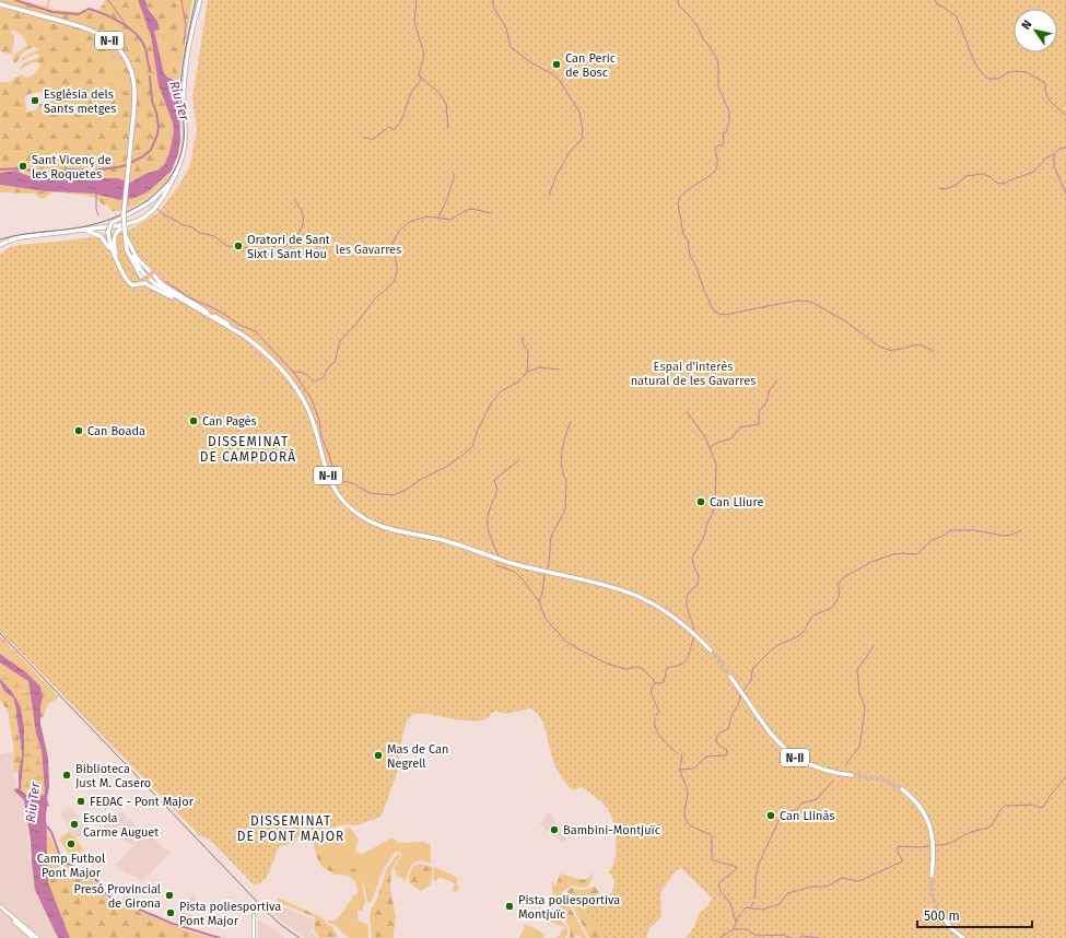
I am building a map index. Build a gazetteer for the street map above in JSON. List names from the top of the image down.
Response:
{
  "streets": {
    "highway": ["N-II"]
  },
  "districts": ["DISSEMINAT DE CAMPDORÀ", "DISSEMINAT DE PONT MAJOR"],
  "water": ["Riu Ter"],
  "parks": ["les Gavarres", "Espai d'interès natural de les Gavarres"],
  "places": [
    "Can Peric de Bosc",
    "Església dels Sants metges",
    "Sant Vicenç de les Roquetes",
    "Oratori de Sant Sixt i Sant Hou",
    "Can Pagès",
    "Can Boada",
    "Can Lliure",
    "Mas de Can Negrell",
    "Biblioteca Just M. Casero",
    "FEDAC - Pont Major",
    "Can Llinàs",
    "Escola Carme Auguet",
    "Bambini-Montjuïc",
    "Camp Futbol Pont Major",
    "Presó Provincial de Girona",
    "Pista poliesportiva Montjuïc",
    "Pista poliesportiva Pont Major"
  ],
  "scale_bar": "500 m",
  "north": "top left"
}
